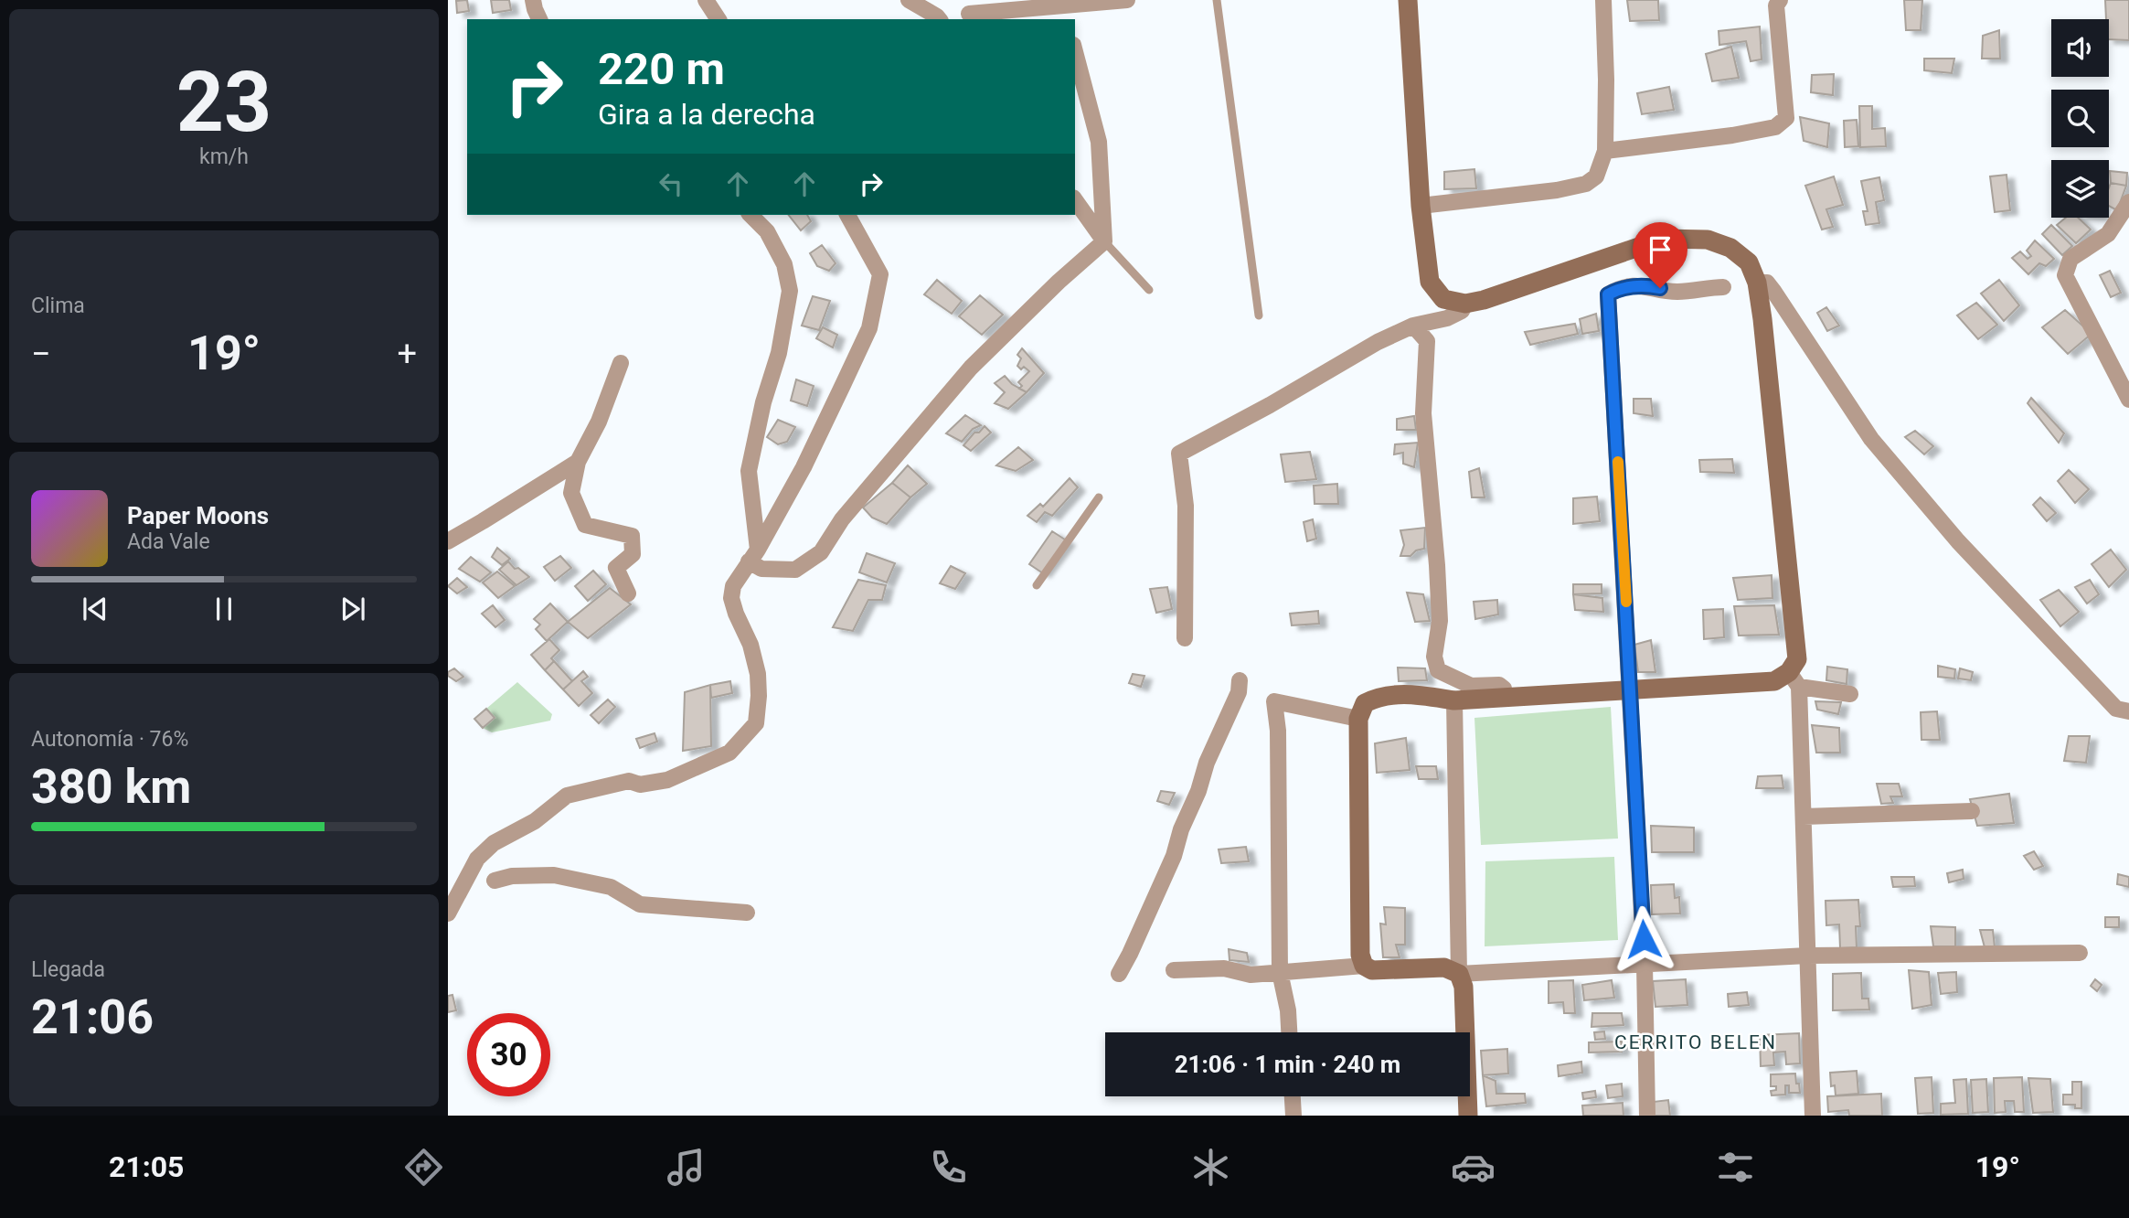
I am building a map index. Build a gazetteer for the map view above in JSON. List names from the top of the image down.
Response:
{
  "districts": ["CERRITO BELEN"],
  "page": {
    "tile": [
      ["23", "km/h"],
      "Clima",
      ["Autonomía · 76%", "380 km"],
      ["Llegada", "21:06"]
    ],
    "turn": ["220 m", "Gira a la derecha"],
    "heat": ["−", "19°", "+"],
    "song": ["Paper Moons", "Ada Vale"],
    "limit": "30",
    "trip": "21:06 · 1 min · 240 m",
    "tabs": ["21:05", "19°"]
  }
}
